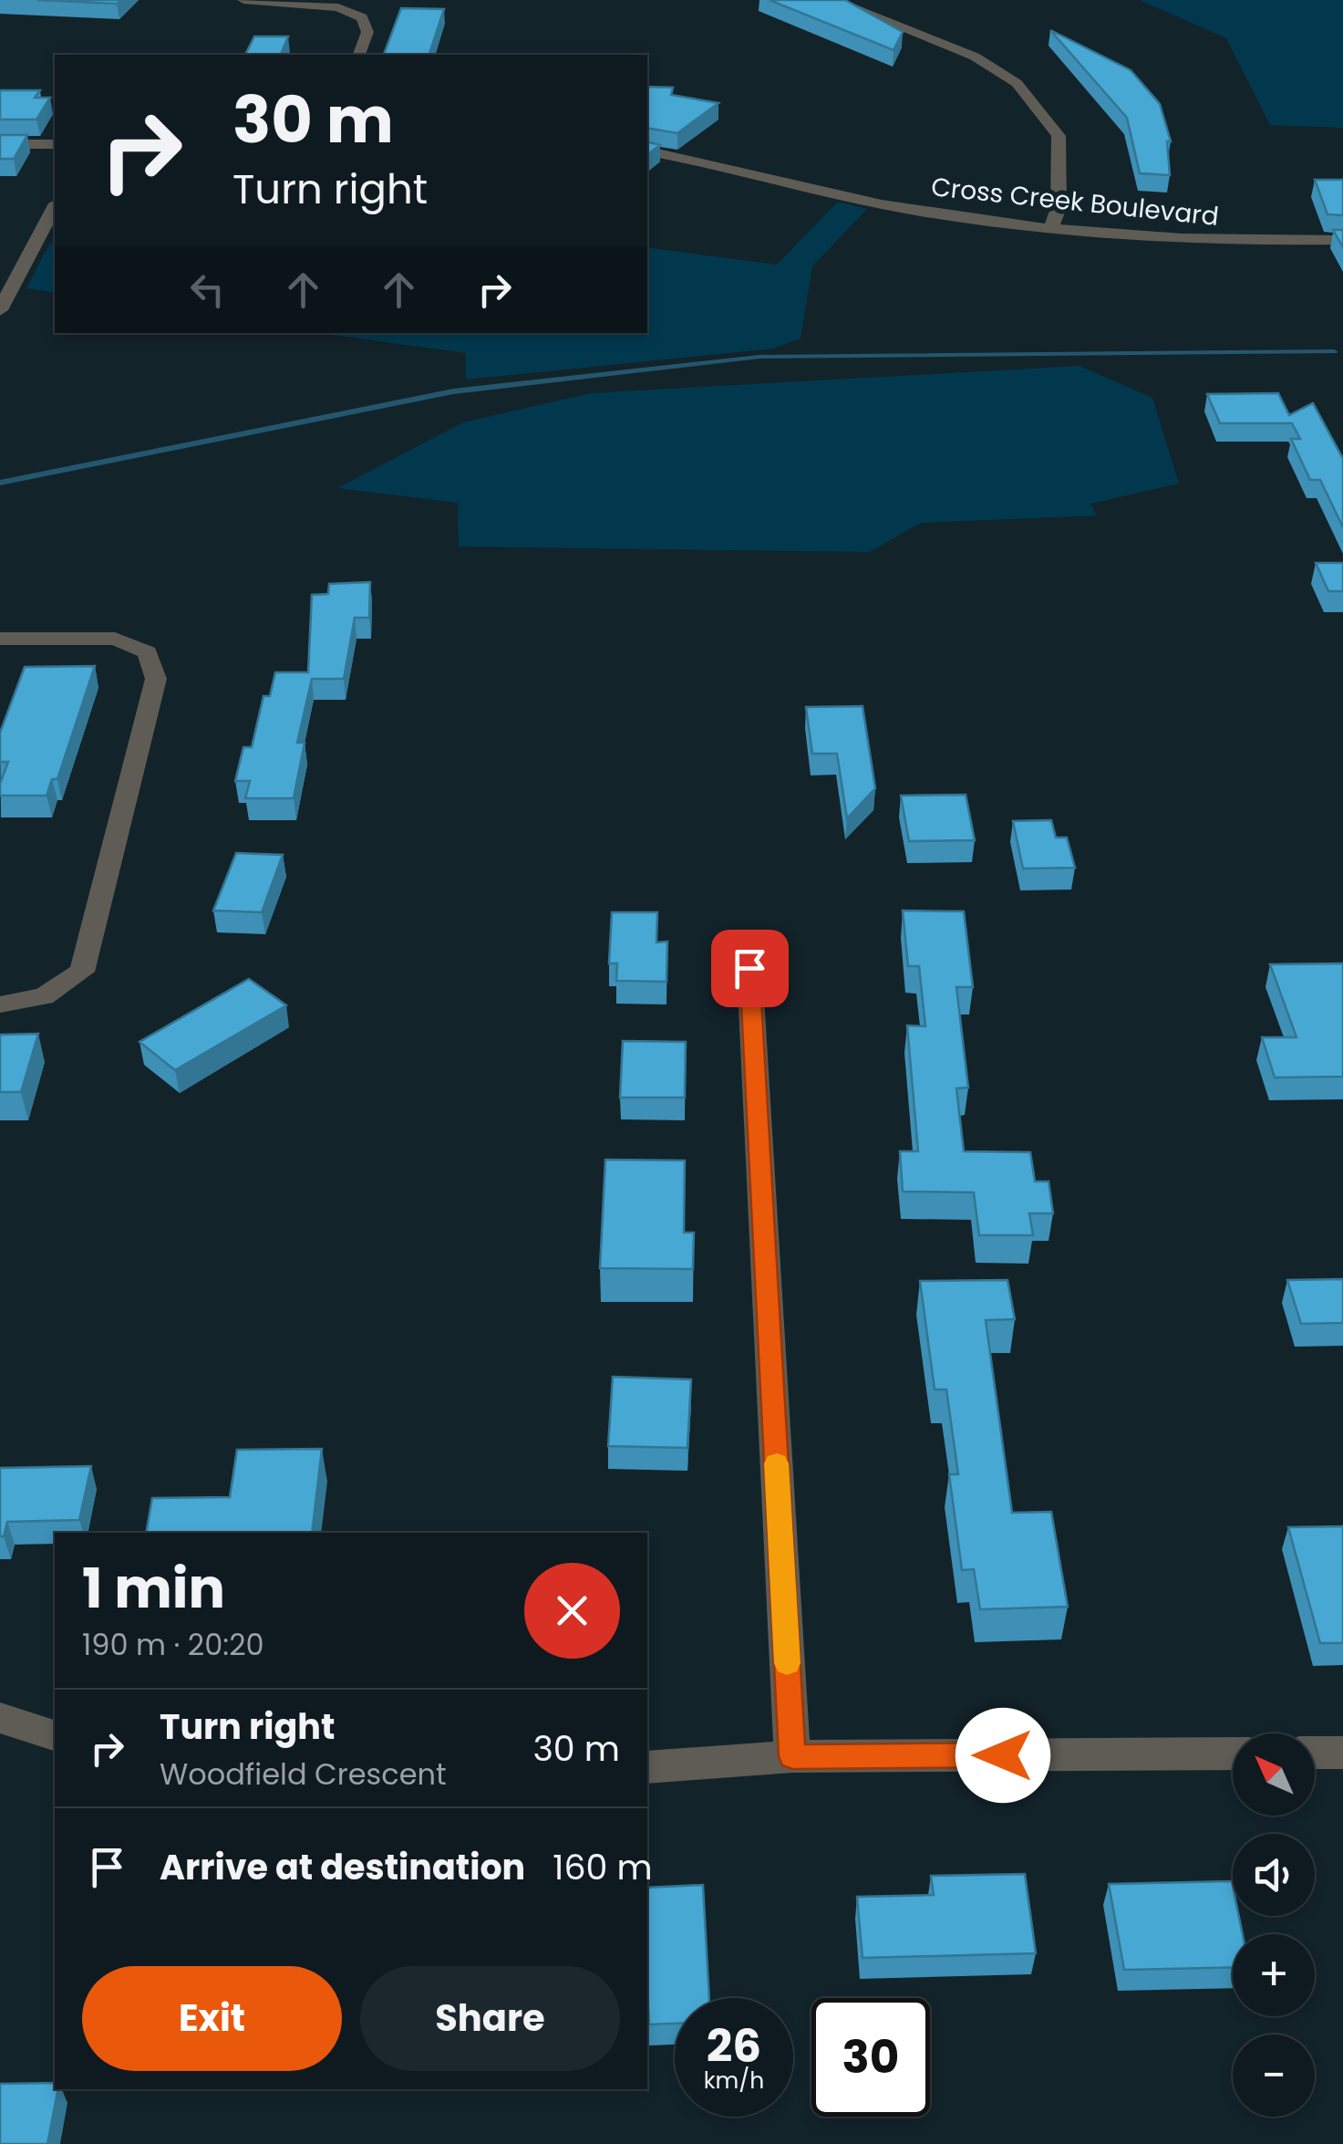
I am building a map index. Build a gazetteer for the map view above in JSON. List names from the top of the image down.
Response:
{
  "streets": {
    "street": ["Cross Creek Boulevard"]
  },
  "north": "top left",
  "page": {
    "turn": ["30 m", "Turn right"],
    "heading": ["1 min", "190 m · 20:20"],
    "list": [
      {
        "name": "Turn right",
        "note": "Woodfield Crescent",
        "value": "30 m"
      },
      {
        "name": "Arrive at destination",
        "value": "160 m"
      }
    ],
    "map_buttons": ["+", "−"],
    "buttons": ["Exit", "Share"],
    "speed": "26 km/h",
    "limit": "30"
  }
}
